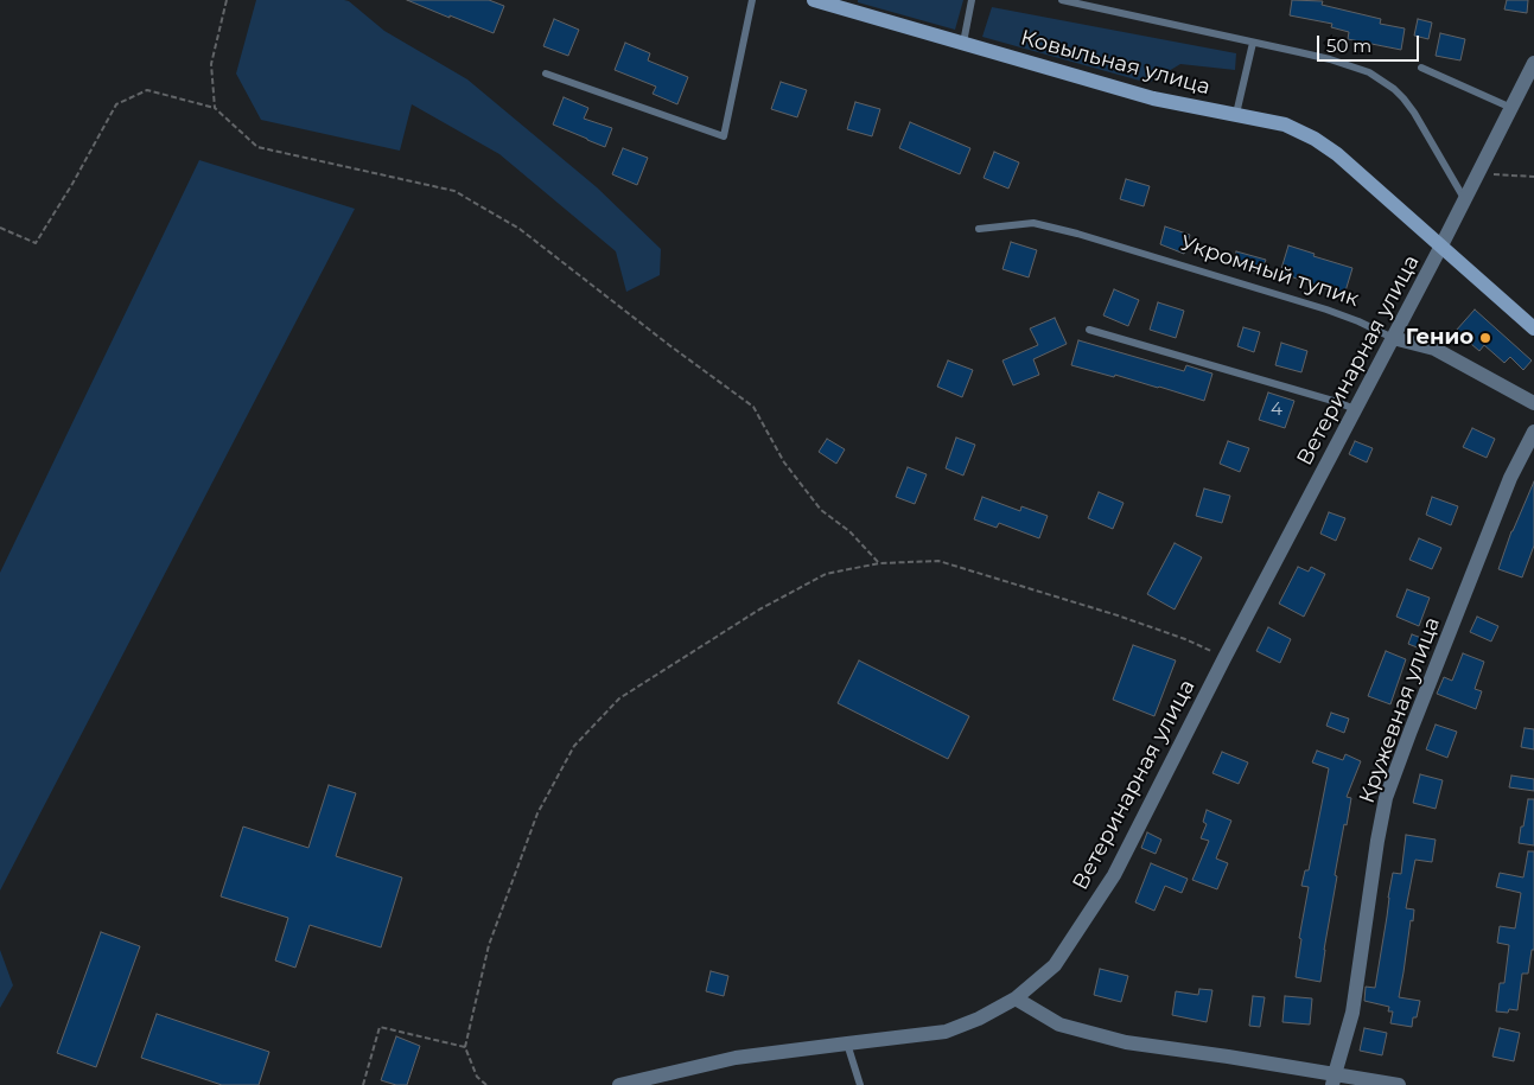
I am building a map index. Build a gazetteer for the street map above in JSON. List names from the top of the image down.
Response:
{
  "streets": {
    "street": [
      "Ковыльная улица",
      "Укромный тупик",
      "Ветеринарная улица",
      "Кружевная улица"
    ]
  },
  "crossings": [
    ["Ковыльная улица", "Ветеринарная улица"],
    ["Укромный тупик", "Ветеринарная улица"]
  ],
  "places": ["Генио"],
  "house_numbers": ["4"],
  "scale_bar": "50 m"
}
